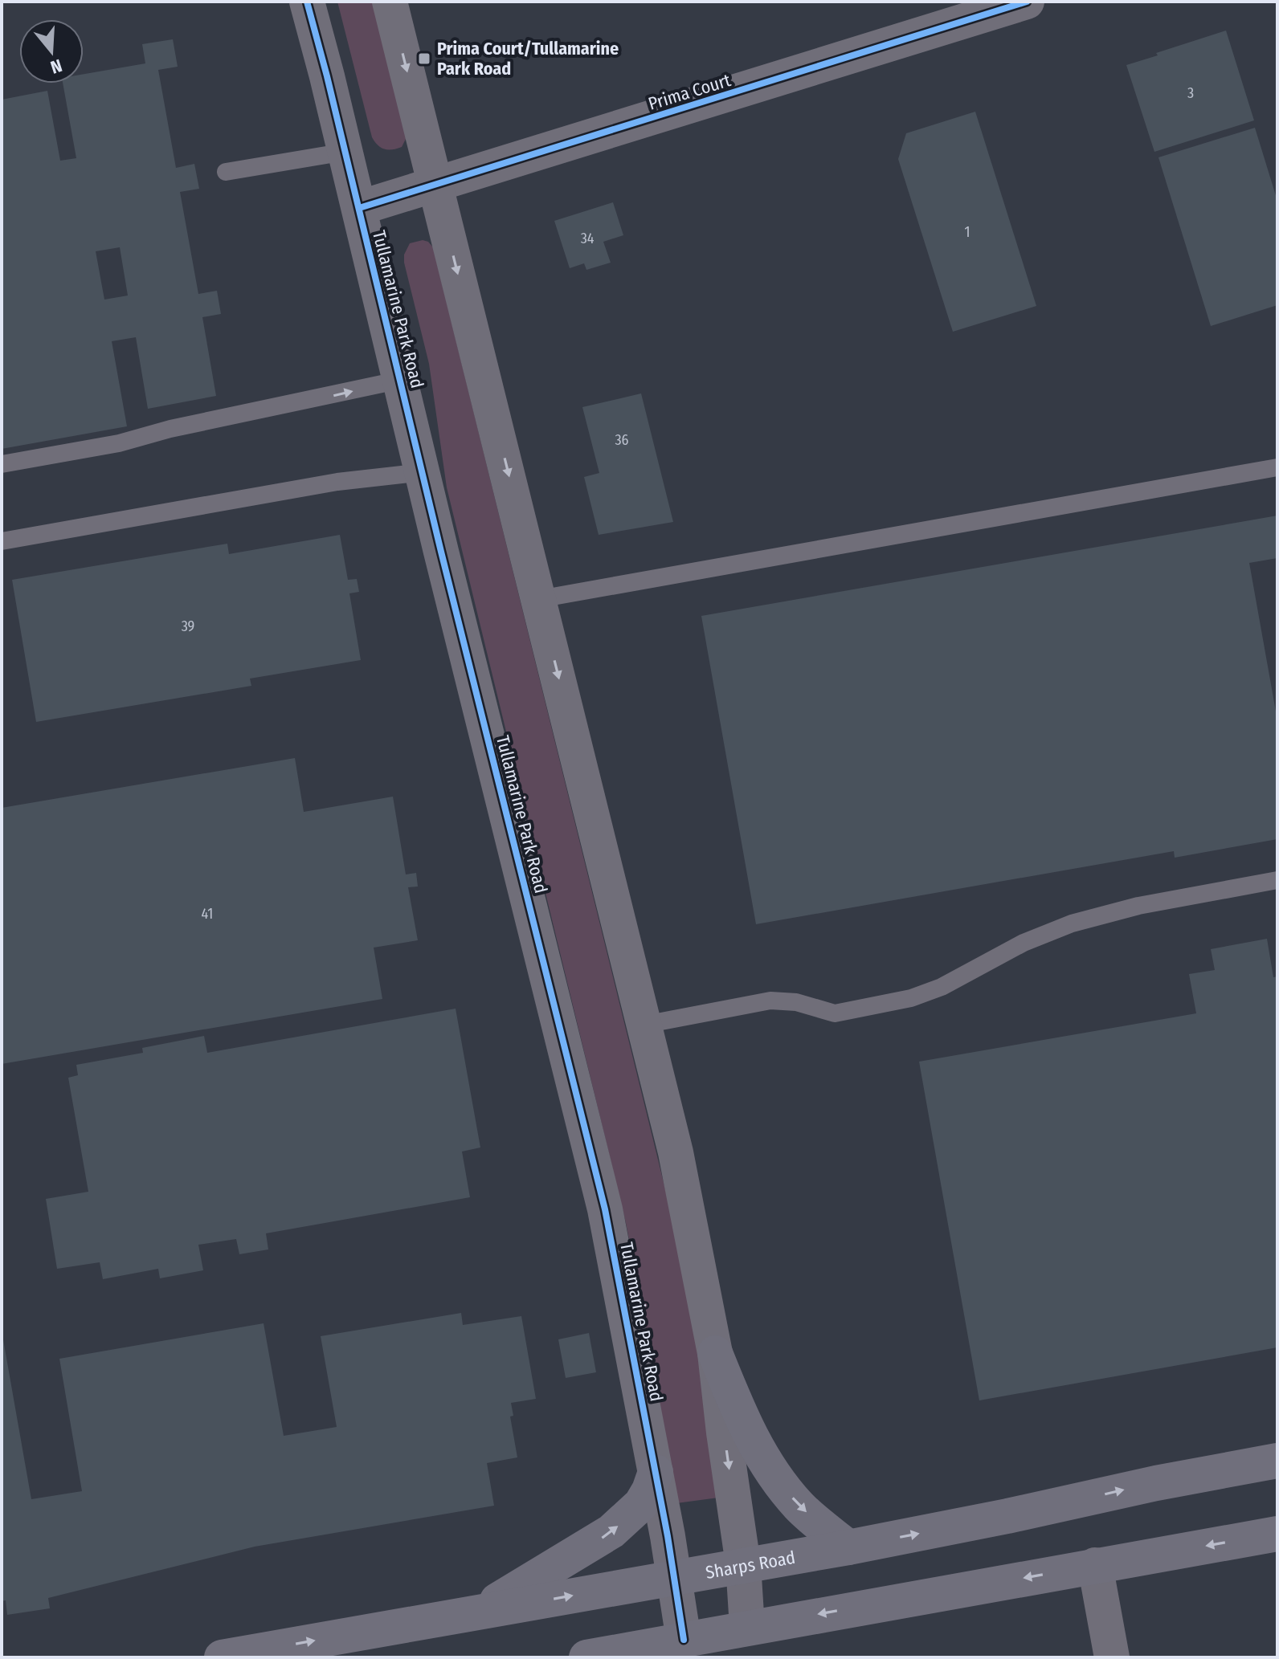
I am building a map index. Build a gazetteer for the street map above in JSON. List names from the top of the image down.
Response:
{
  "streets": {
    "main road": ["Sharps Road"],
    "street": ["Prima Court", "Tullamarine Park Road"]
  },
  "crossings": [
    ["Prima Court", "Tullamarine Park Road"],
    ["Tullamarine Park Road", "Sharps Road"]
  ],
  "places": {
    "transit": ["Prima Court/Tullamarine Park Road"]
  },
  "house_numbers": [
    "3",
    "1",
    "34",
    "36",
    "39",
    "41"
  ],
  "north": "bottom"
}
